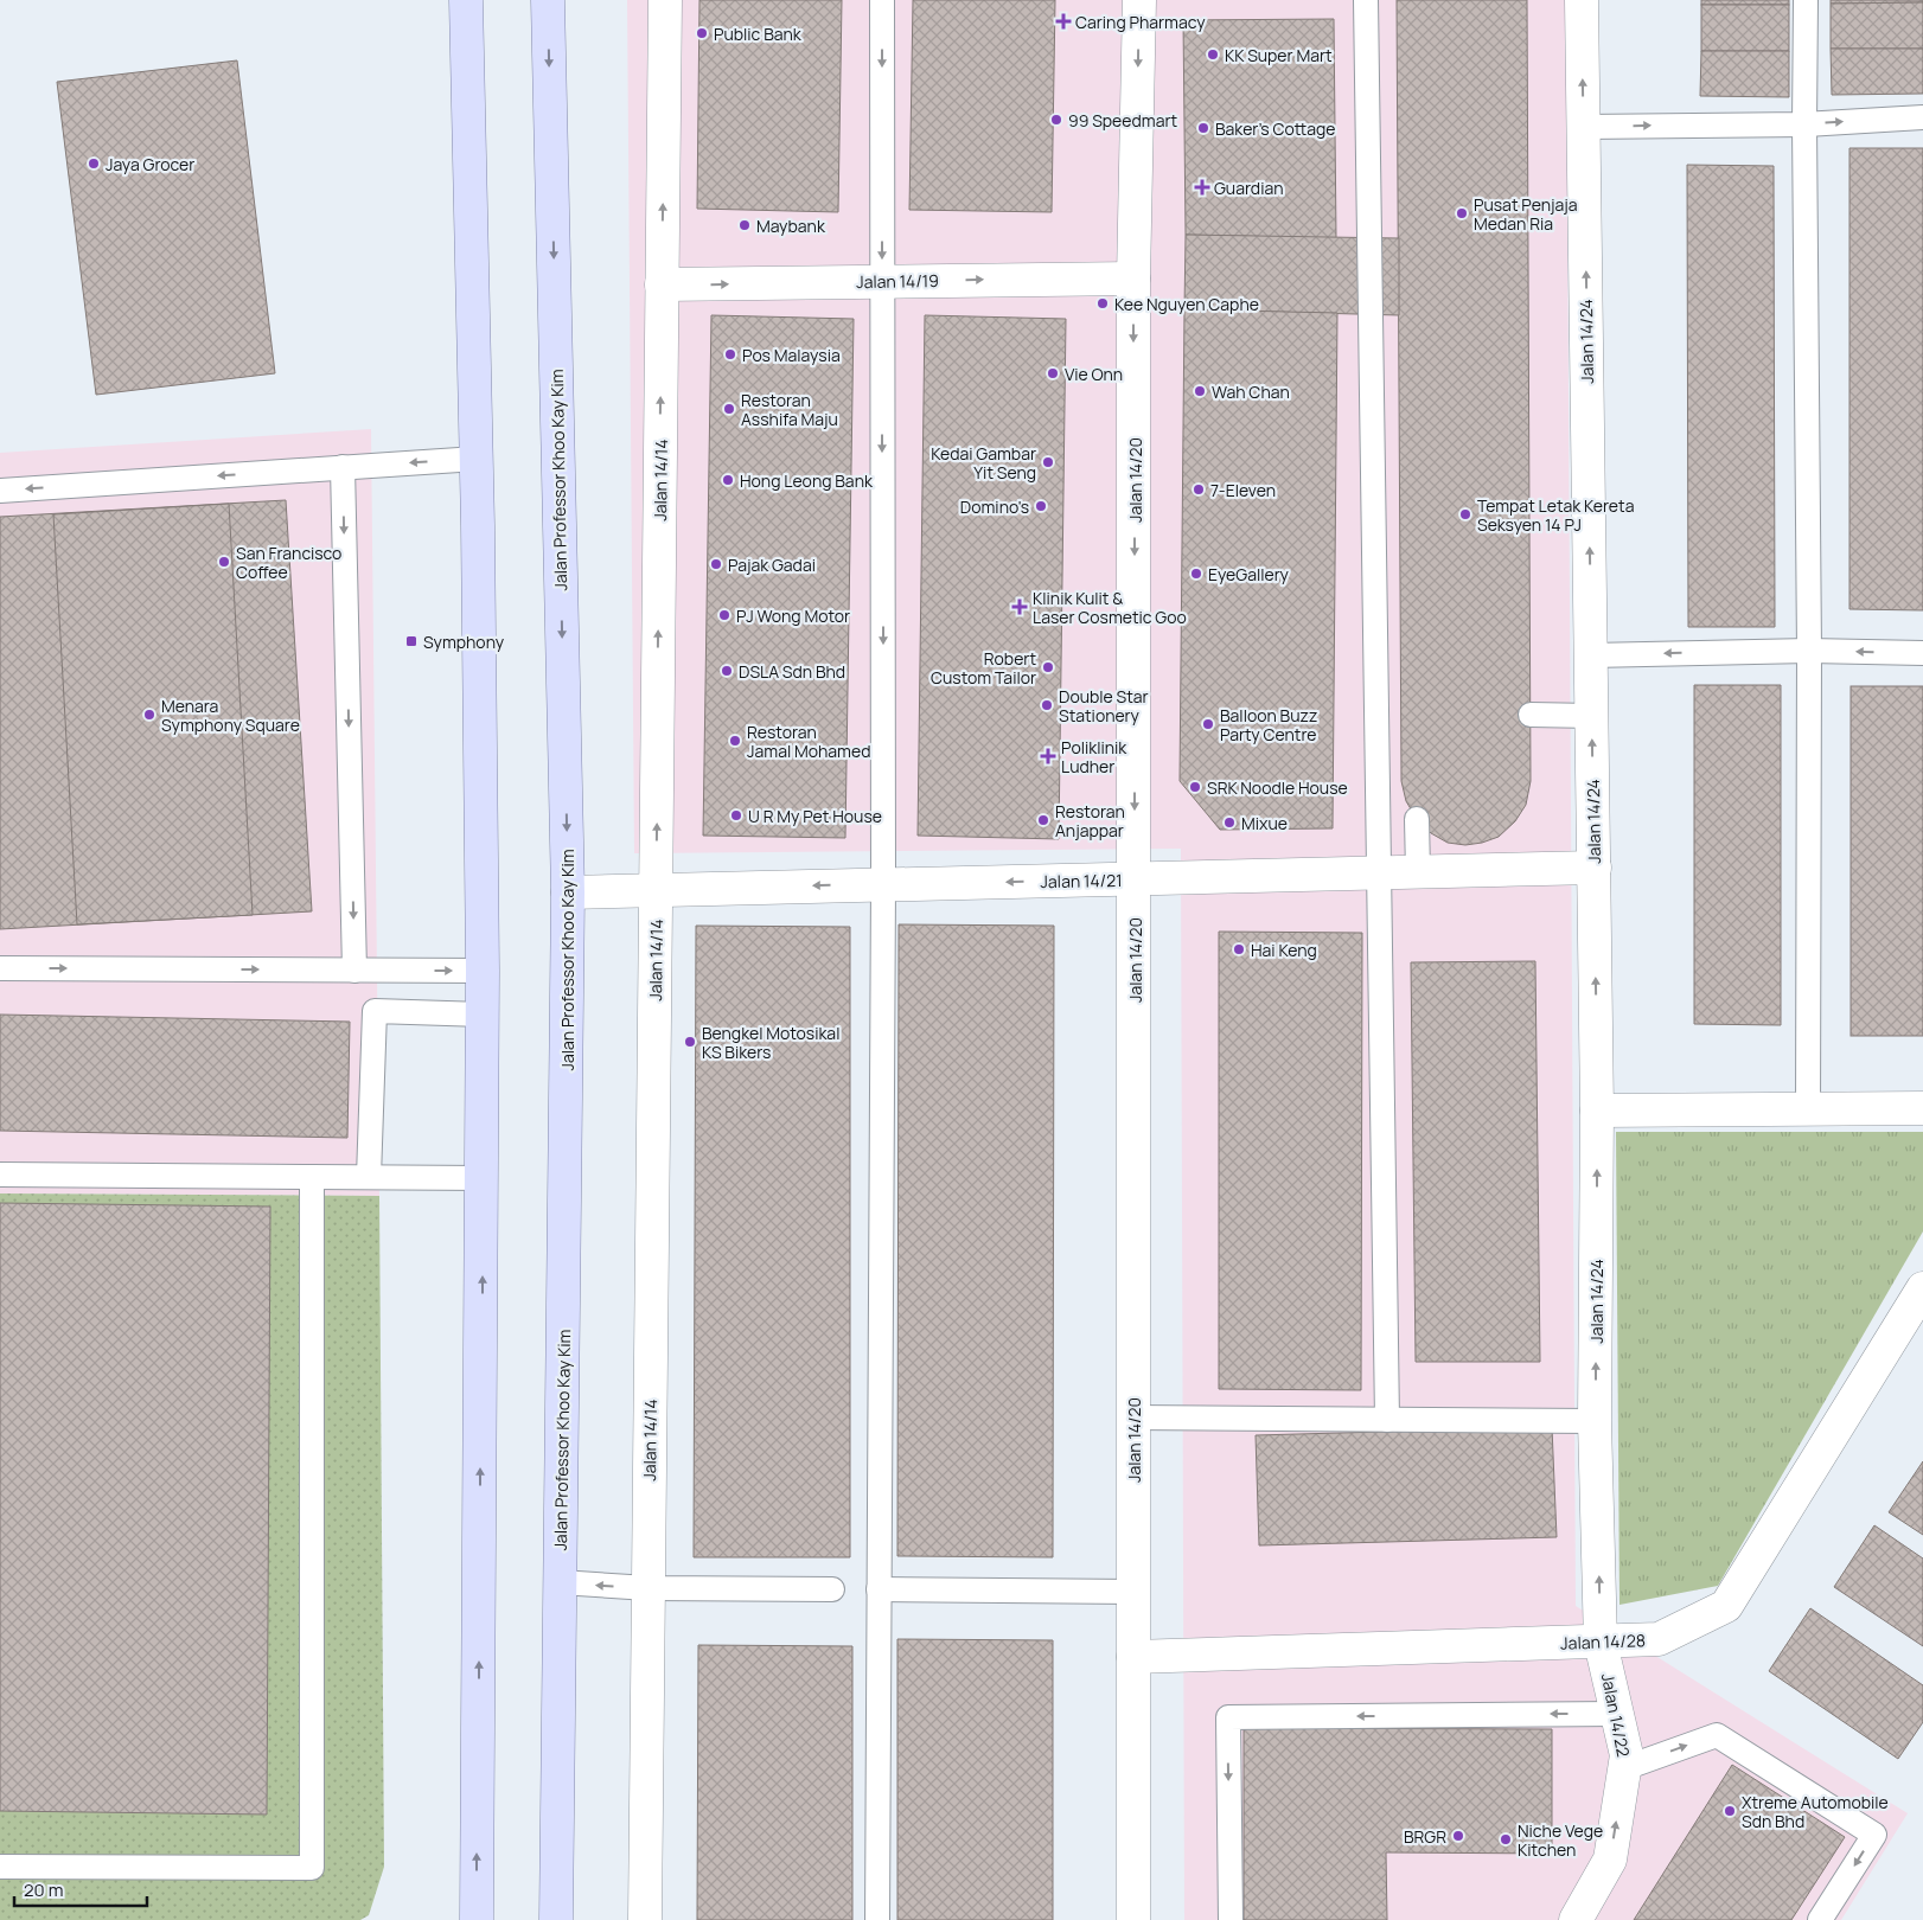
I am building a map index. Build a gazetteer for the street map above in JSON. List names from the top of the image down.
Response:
{
  "streets": {
    "main road": ["Jalan Professor Khoo Kay Kim"],
    "street": [
      "Jalan 14/19",
      "Jalan 14/24",
      "Jalan 14/14",
      "Jalan 14/20",
      "Jalan 14/21",
      "Jalan 14/28",
      "Jalan 14/22"
    ]
  },
  "crossings": [
    ["Jalan 14/19", "Jalan 14/14"],
    ["Jalan 14/19", "Jalan 14/20"],
    ["Jalan 14/24", "Jalan 14/21"],
    ["Jalan 14/24", "Jalan 14/28"],
    ["Jalan 14/24", "Jalan 14/22"],
    ["Jalan Professor Khoo Kay Kim", "Jalan 14/21"],
    ["Jalan 14/14", "Jalan 14/21"],
    ["Jalan 14/20", "Jalan 14/21"],
    ["Jalan 14/20", "Jalan 14/28"],
    ["Jalan 14/28", "Jalan 14/22"]
  ],
  "one_way": [
    "Jalan 14/19",
    "Jalan 14/24",
    "Jalan 14/14",
    "Jalan 14/20",
    "Jalan 14/21",
    "Jalan 14/22"
  ],
  "places": {
    "health": [
      "Caring Pharmacy",
      "Guardian",
      "Klinik Kulit & Laser Cosmetic Goo",
      "Poliklinik Ludher"
    ],
    "other": [
      "Public Bank",
      "KK Super Mart",
      "99 Speedmart",
      "Baker's Cottage",
      "Jaya Grocer",
      "Pusat Penjaja Medan Ria",
      "Maybank",
      "Kee Nguyen Caphe",
      "Pos Malaysia",
      "Vie Onn",
      "Wah Chan",
      "Restoran Asshifa Maju",
      "Kedai Gambar Yit Seng",
      "Hong Leong Bank",
      "7-Eleven",
      "Domino's",
      "Tempat Letak Kereta Seksyen 14 PJ",
      "San Francisco Coffee",
      "Pajak Gadai",
      "EyeGallery",
      "PJ Wong Motor",
      "Robert Custom Tailor",
      "DSLA Sdn Bhd",
      "Double Star Stationery",
      "Menara Symphony Square",
      "Balloon Buzz Party Centre",
      "Restoran Jamal Mohamed",
      "SRK Noodle House",
      "U R My Pet House",
      "Restoran Anjappar",
      "Mixue",
      "Hai Keng",
      "Bengkel Motosikal KS Bikers",
      "Xtreme Automobile Sdn Bhd",
      "BRGR",
      "Niche Vege Kitchen"
    ],
    "transit": ["Symphony"]
  },
  "scale_bar": "20 m"
}
